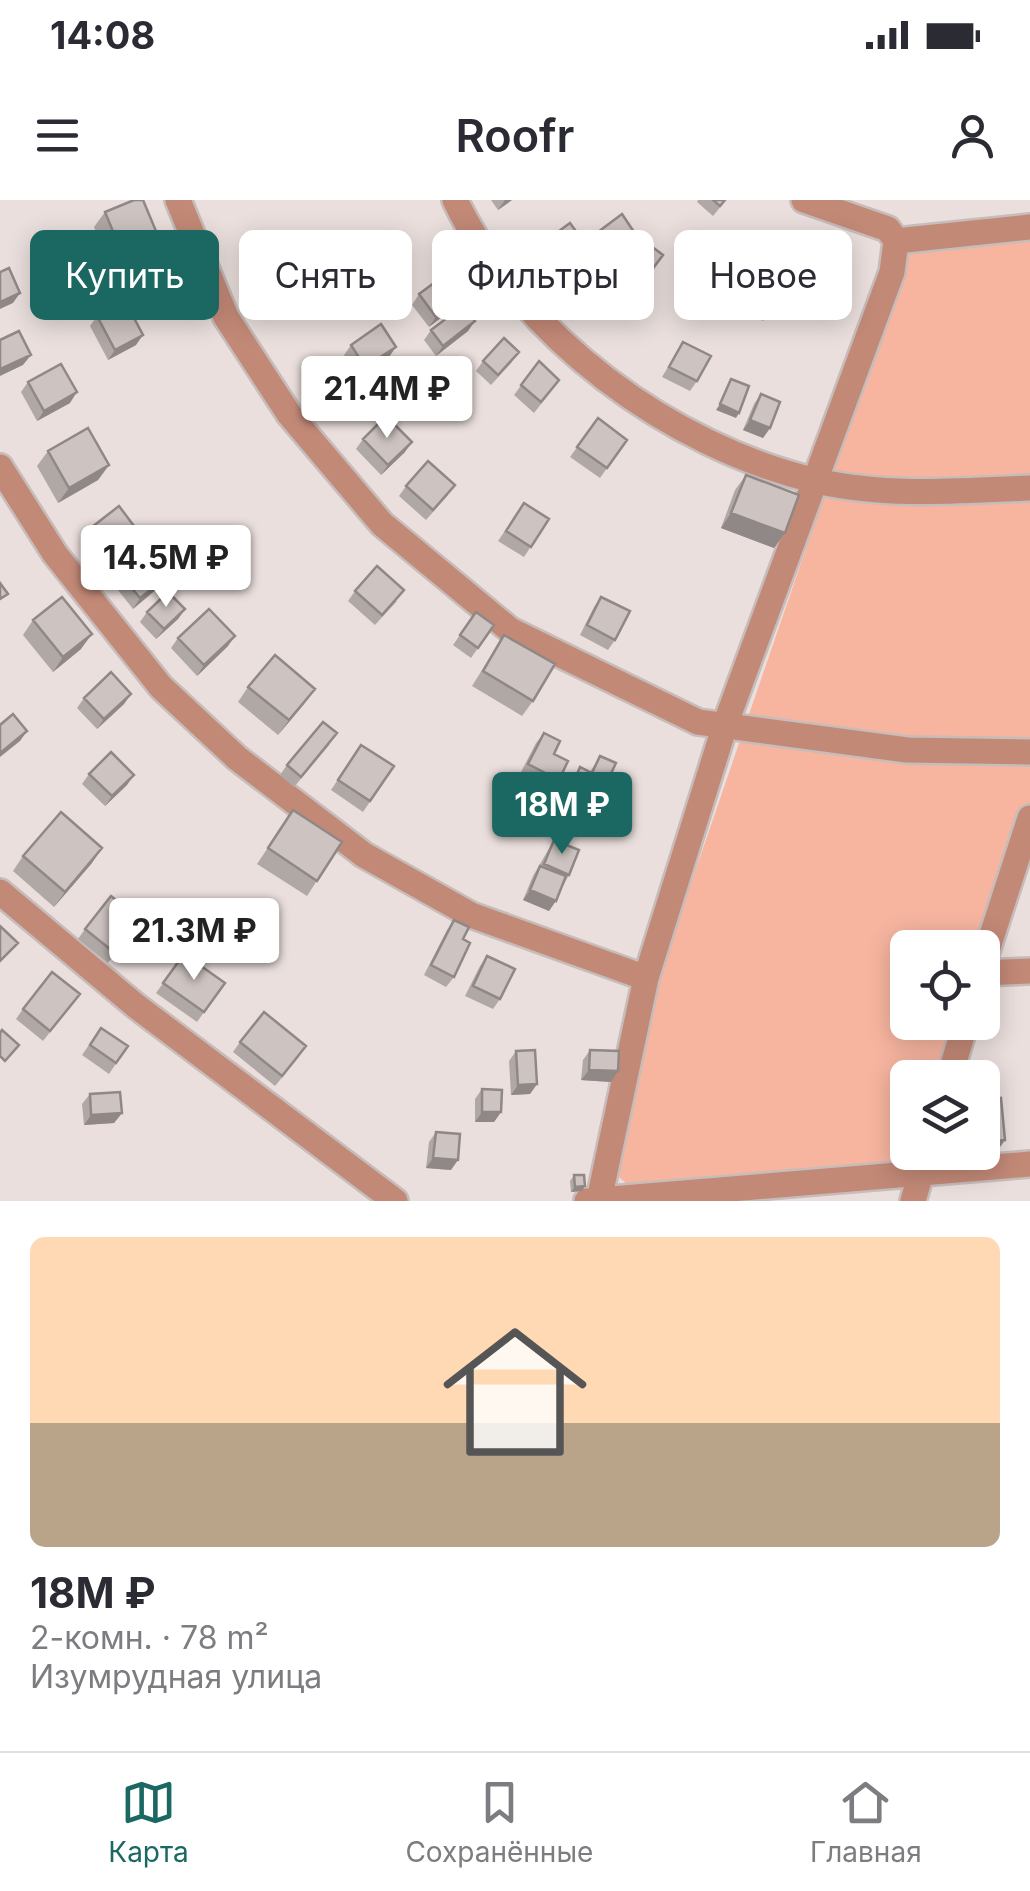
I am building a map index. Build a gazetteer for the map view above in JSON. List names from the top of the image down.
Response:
{
  "page": {
    "status": "14:08",
    "header": "Roofr",
    "chip": [
      "Купить",
      "Снять",
      "Фильтры",
      "Новое"
    ],
    "price": [
      "21.4M ₽",
      "14.5M ₽",
      "18M ₽",
      "21.3M ₽"
    ],
    "list": [
      {
        "name": "18M ₽",
        "note": "2-комн. · 78 m² · Изумрудная улица"
      }
    ],
    "tabs": ["Карта", "Сохранённые", "Главная"]
  }
}
